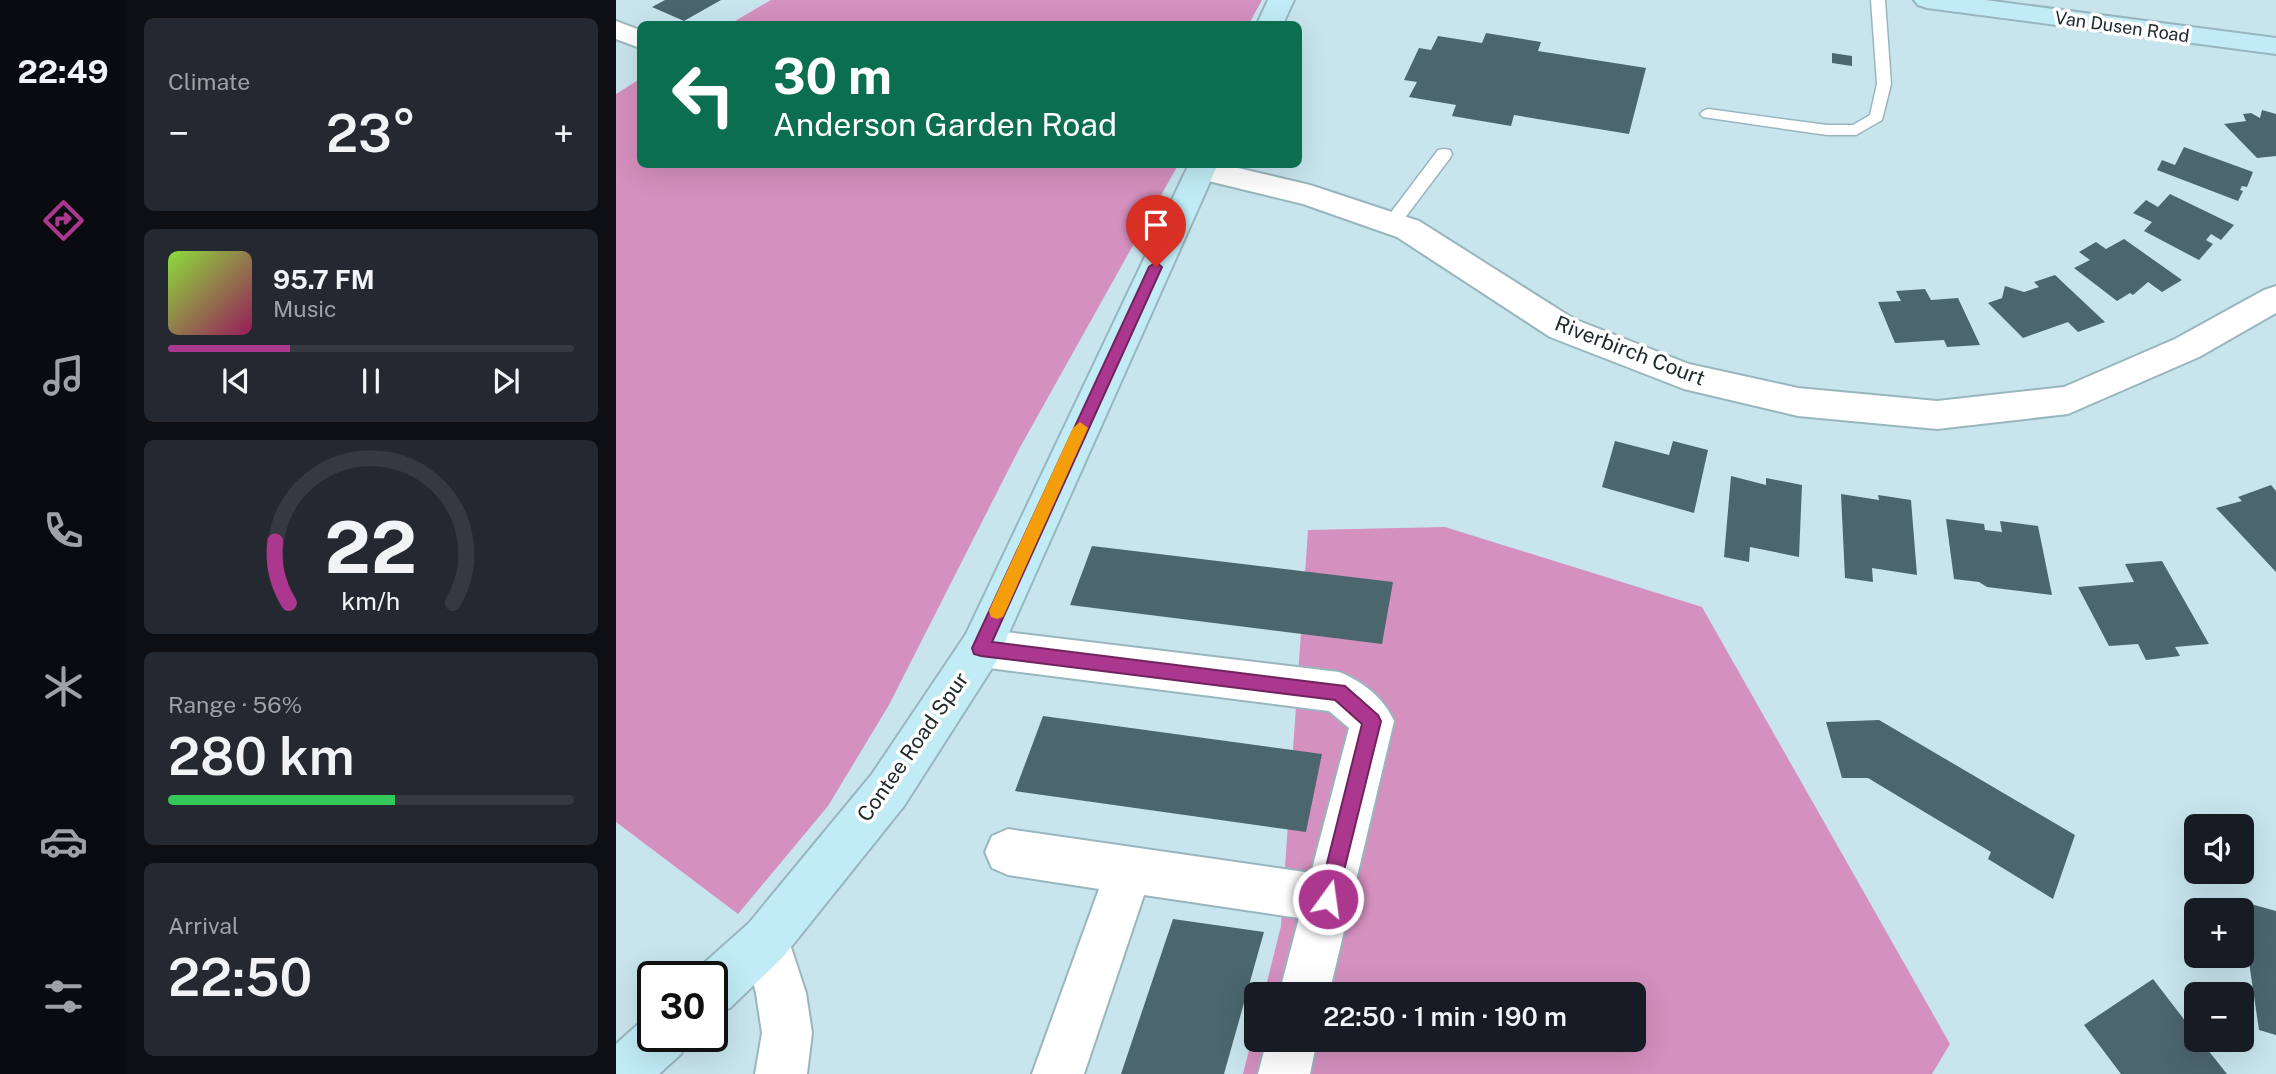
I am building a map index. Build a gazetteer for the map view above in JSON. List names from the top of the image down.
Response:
{
  "streets": {
    "street": ["Van Dusen Road", "Riverbirch Court", "Contee Road Spur"]
  },
  "page": {
    "tabs": "22:49",
    "tile": [
      "Climate",
      ["Range · 56%", "280 km"],
      ["Arrival", "22:50"]
    ],
    "turn": ["30 m", "Anderson Garden Road"],
    "heat": ["−", "23°", "+"],
    "song": ["95.7 FM", "Music"],
    "map_buttons": ["+", "−"],
    "limit": "30",
    "trip": "22:50 · 1 min · 190 m",
    "gauge": ["22", "km/h"]
  }
}
